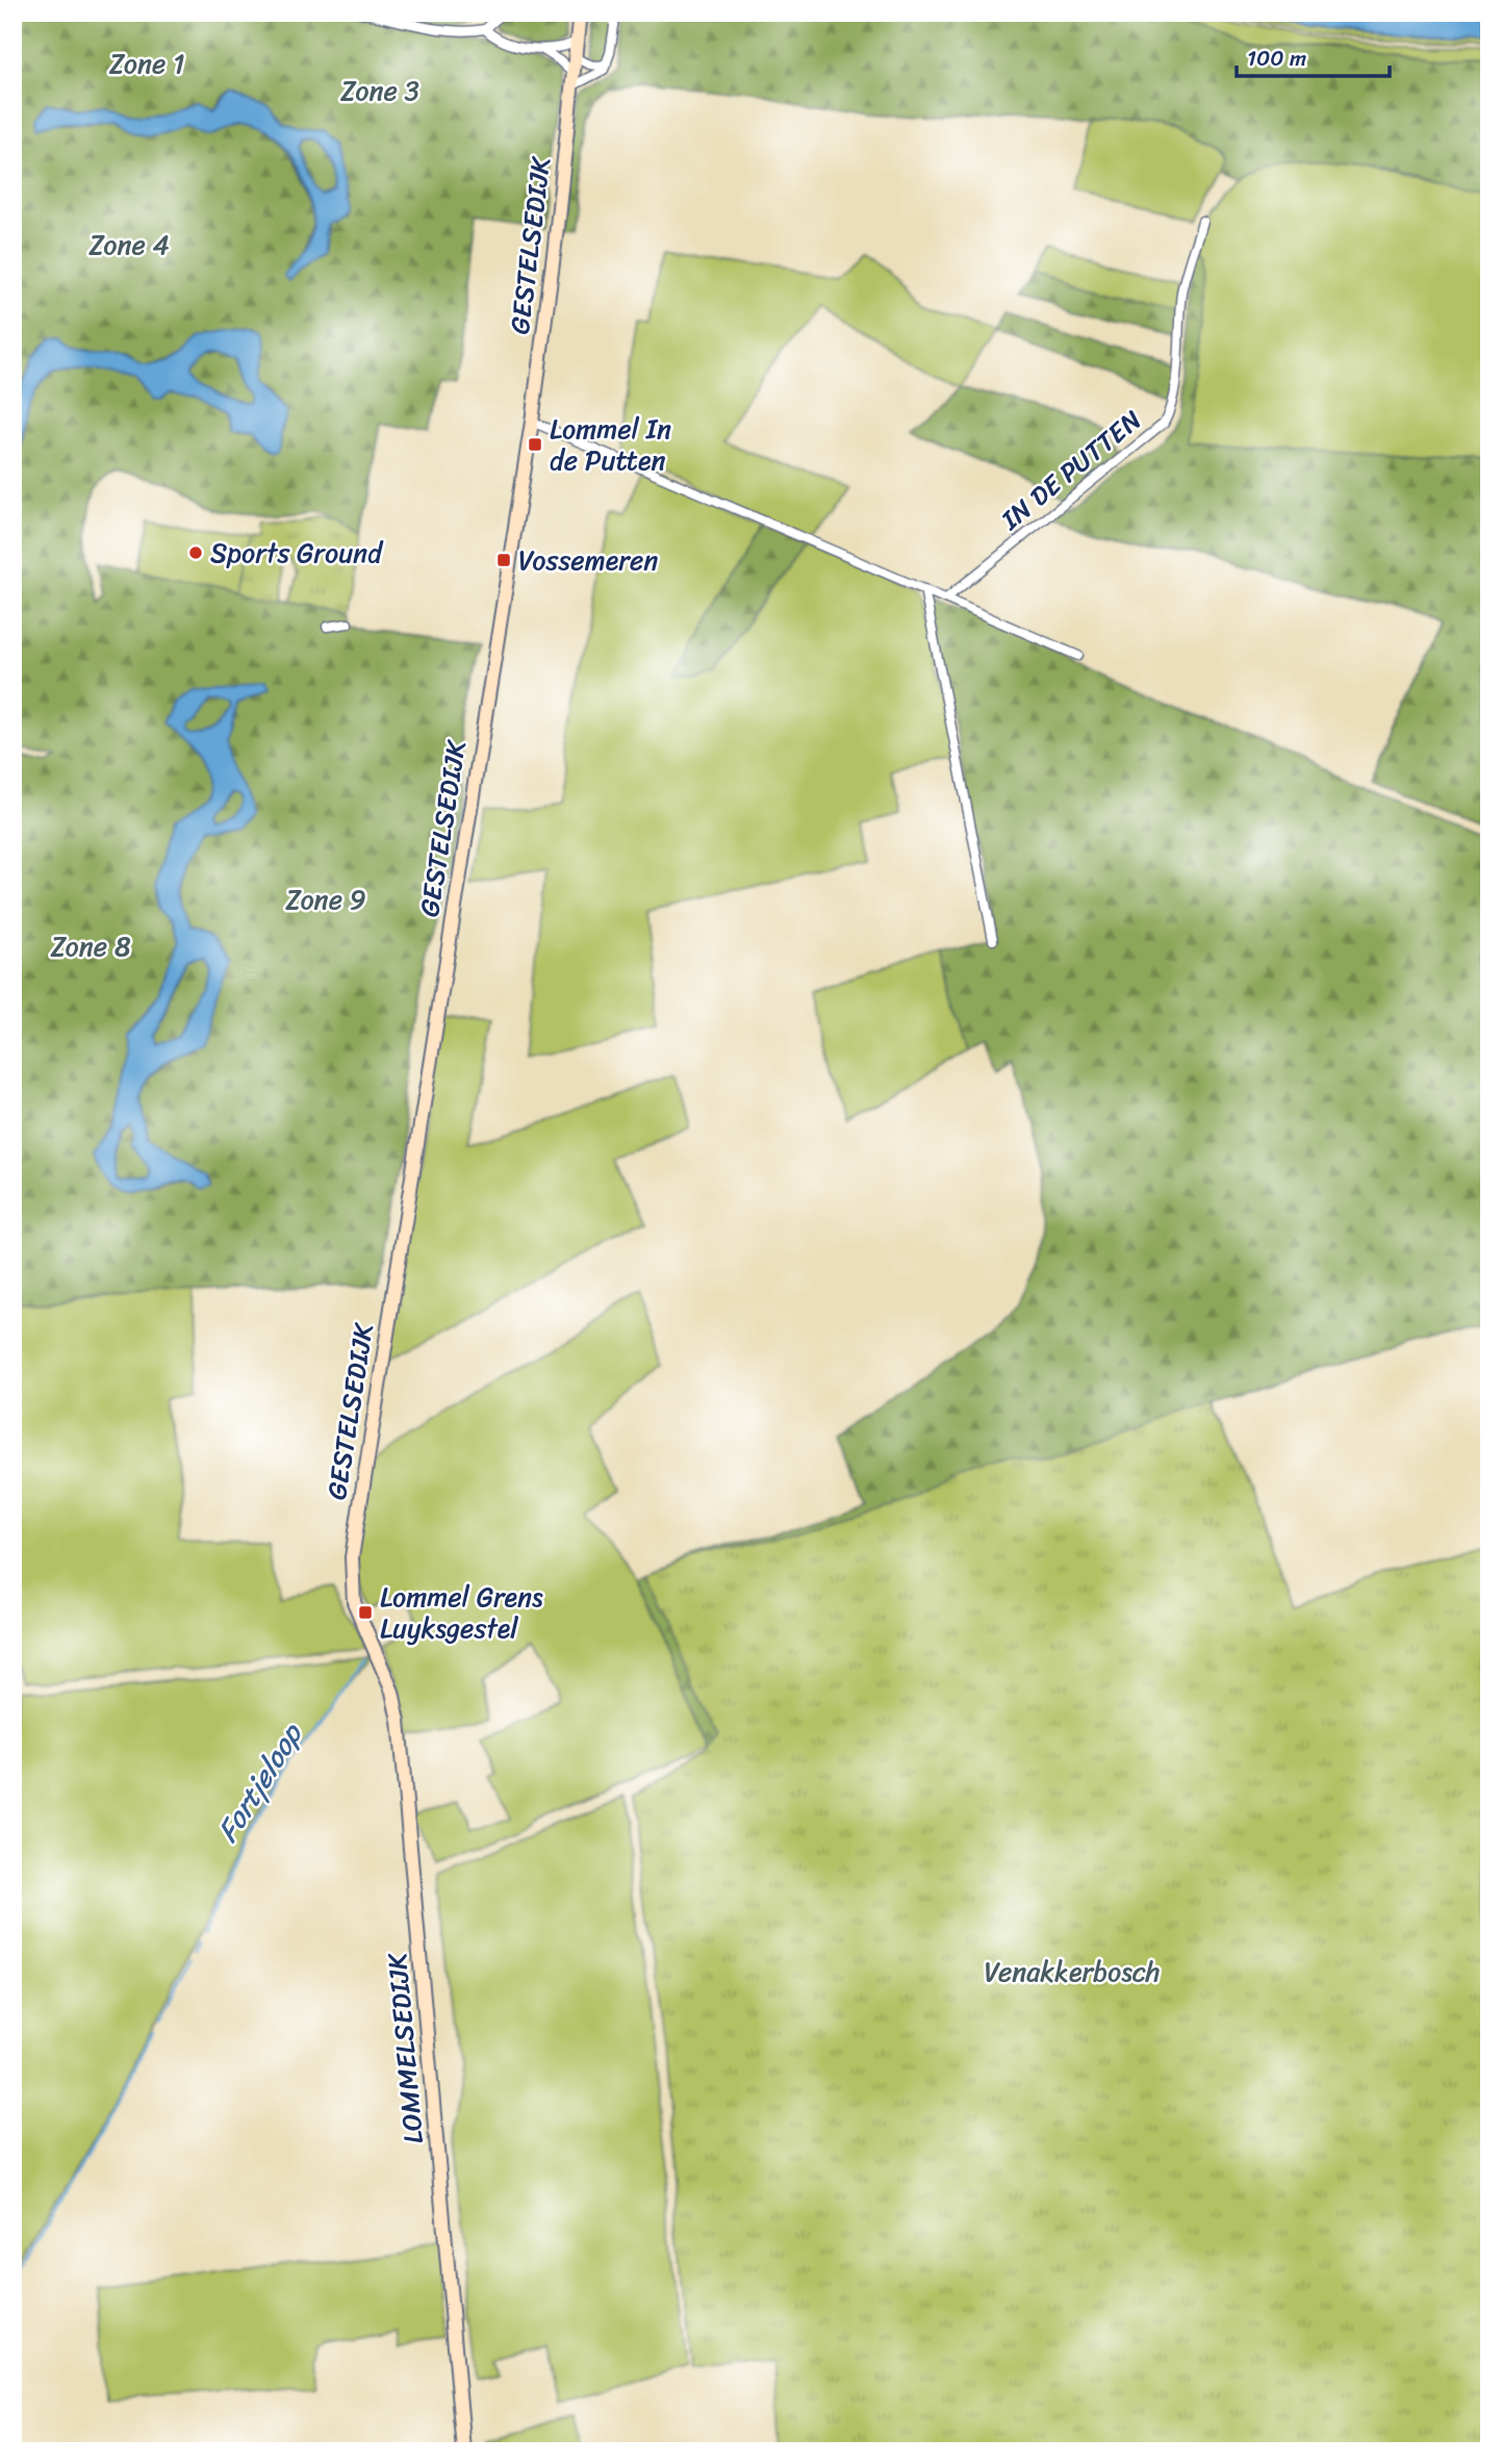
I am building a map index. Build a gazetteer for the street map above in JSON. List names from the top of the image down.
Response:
{
  "streets": {
    "main road": ["GESTELSEDIJK", "LOMMELSEDIJK"],
    "street": ["IN DE PUTTEN"]
  },
  "crossings": [
    ["GESTELSEDIJK", "LOMMELSEDIJK"]
  ],
  "water": ["Fortjeloop"],
  "parks": [
    "Zone 1",
    "Zone 3",
    "Zone 4",
    "Zone 9",
    "Zone 8",
    "Venakkerbosch"
  ],
  "places": {
    "transit": ["Lommel In de Putten", "Vossemeren", "Lommel Grens Luyksgestel"],
    "other": ["Sports Ground"]
  },
  "scale_bar": "100 m"
}
